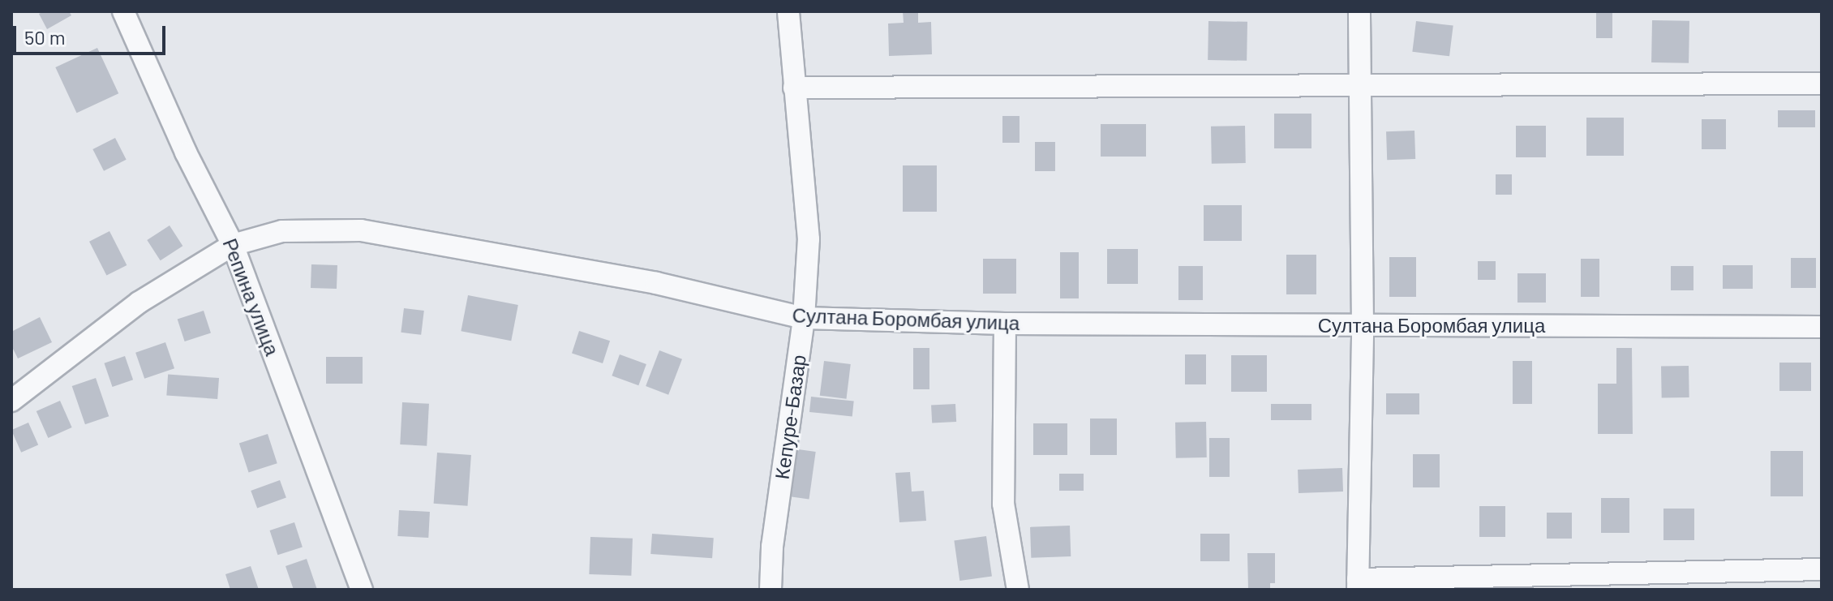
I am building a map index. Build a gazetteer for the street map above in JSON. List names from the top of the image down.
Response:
{
  "streets": {
    "street": ["Репина улица", "Султана Боромбая улица", "Кепуре-Базар"]
  },
  "crossings": [
    ["Репина улица", "Султана Боромбая улица"],
    ["Султана Боромбая улица", "Кепуре-Базар"]
  ],
  "scale_bar": "50 m"
}
